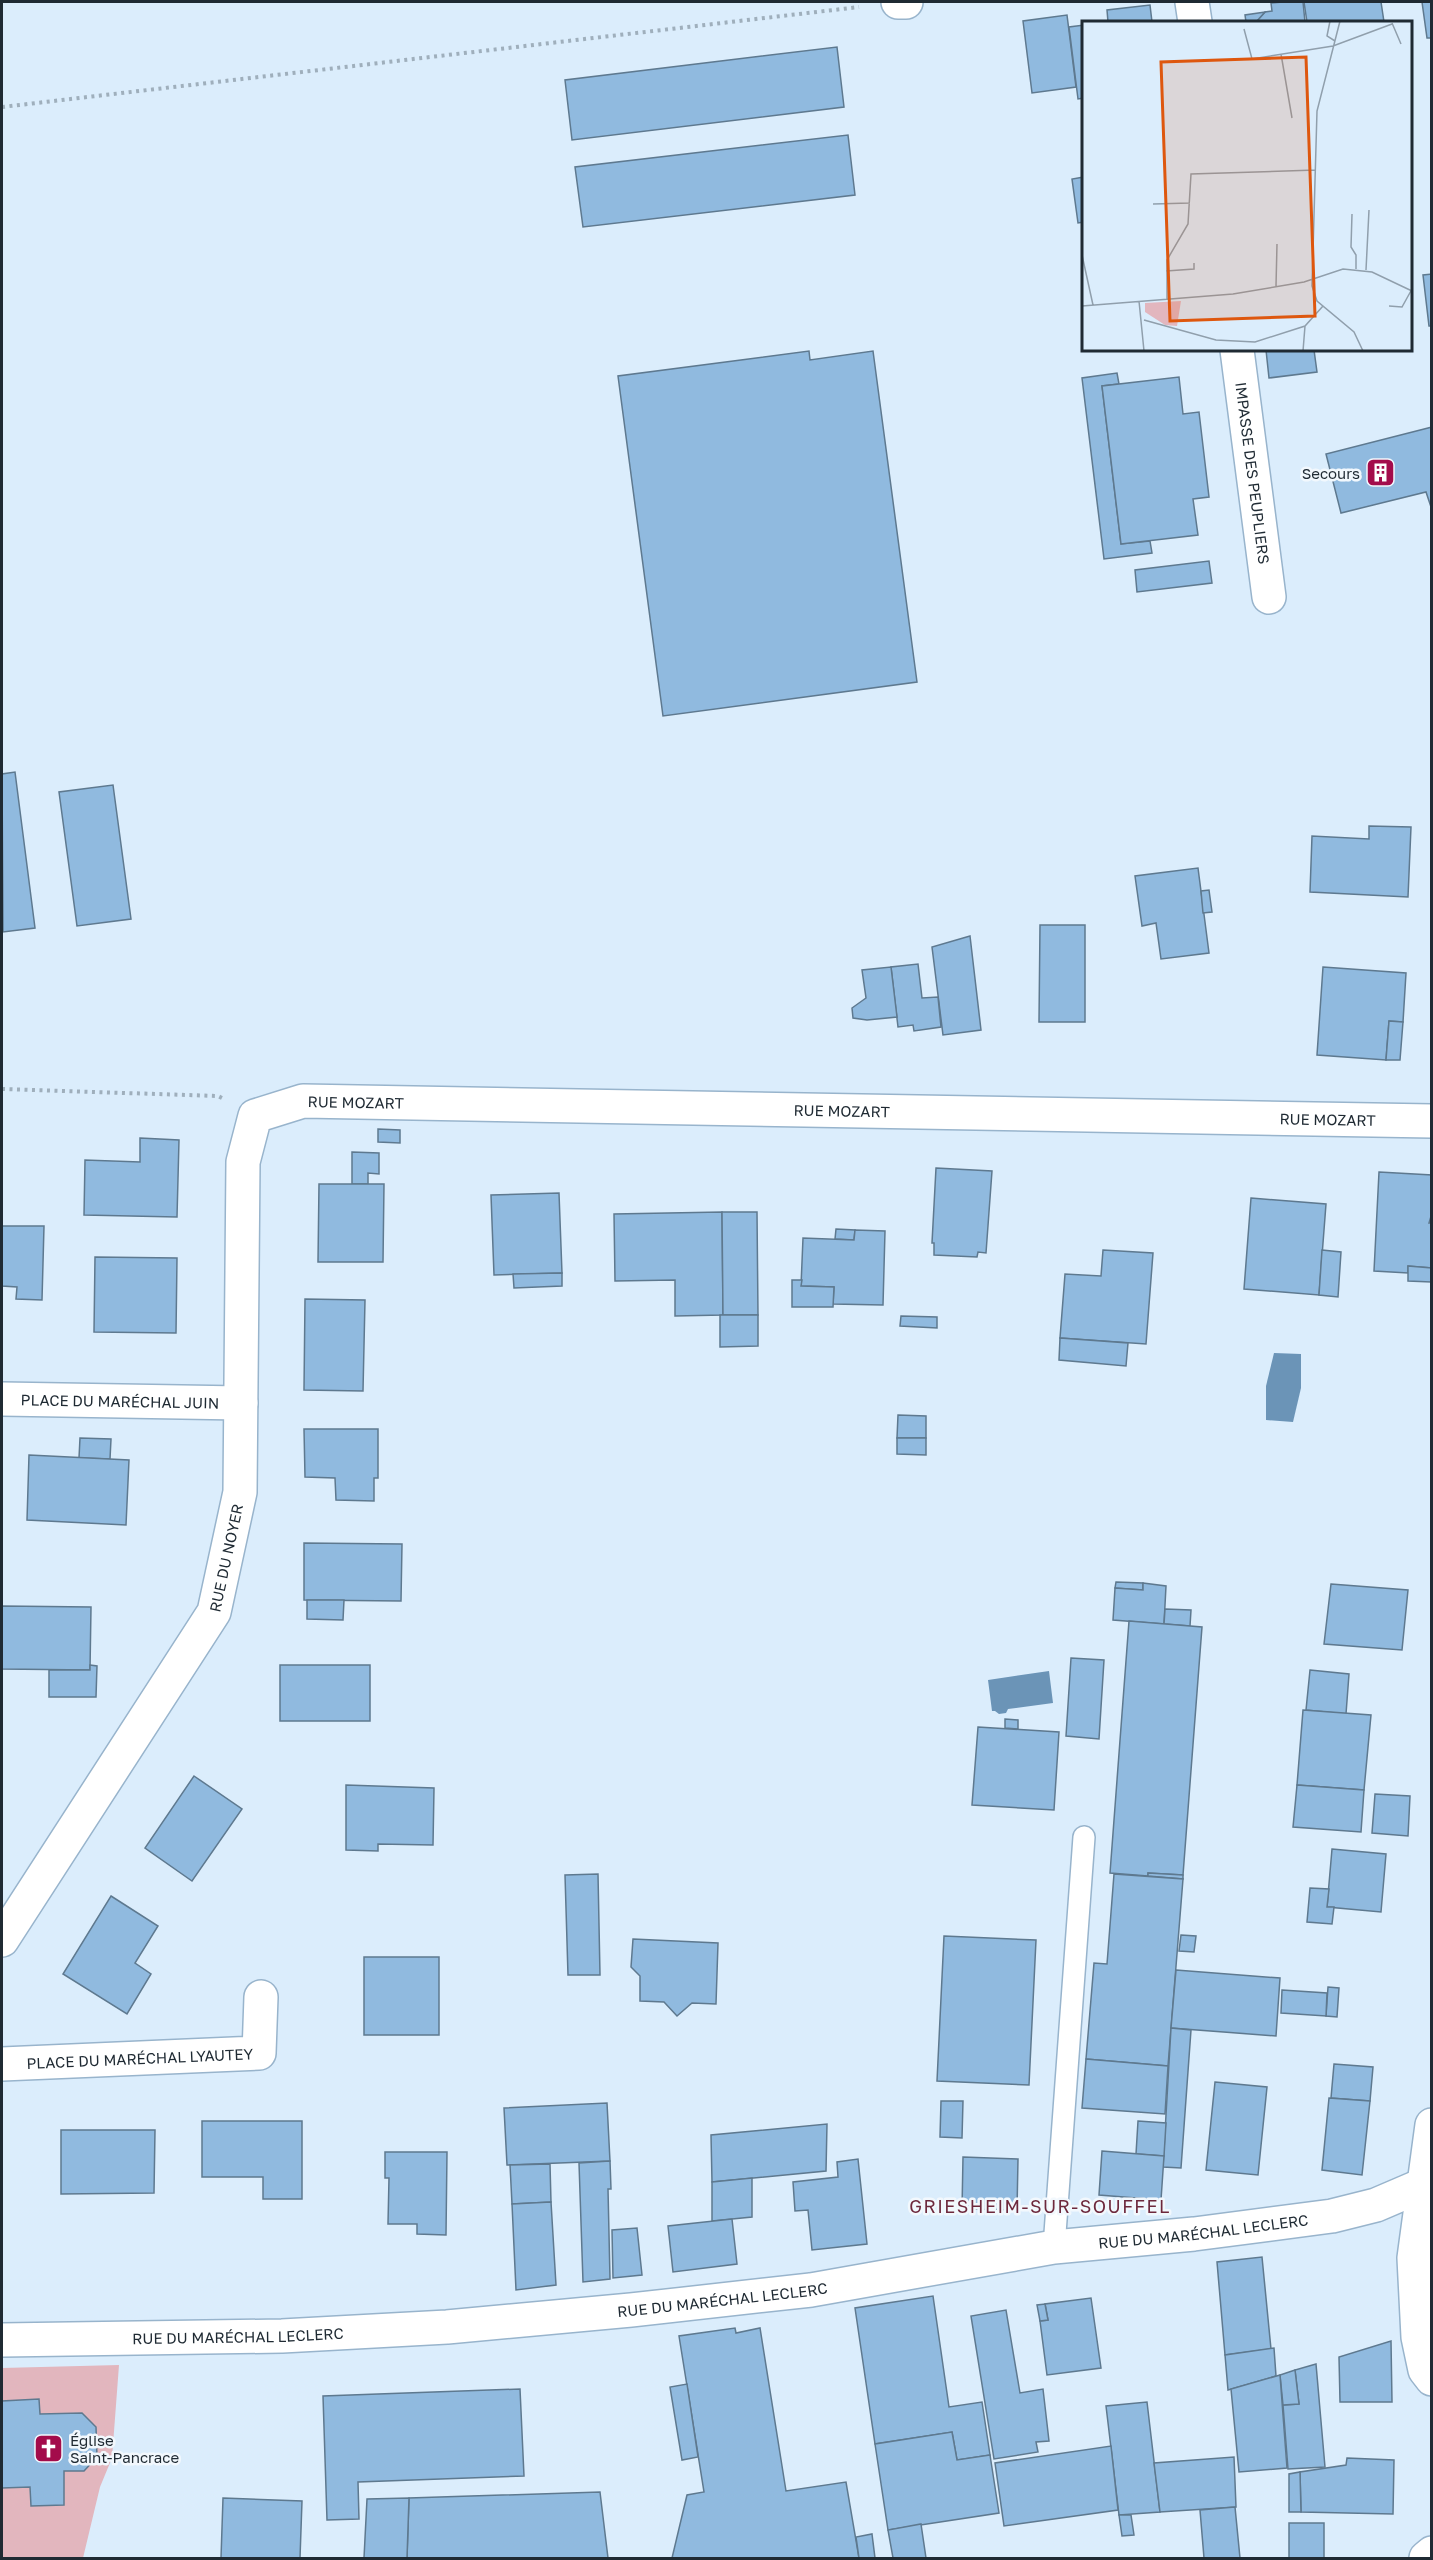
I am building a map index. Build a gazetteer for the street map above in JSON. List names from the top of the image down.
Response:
{
  "streets": {
    "street": [
      "IMPASSE DES PEUPLIERS",
      "RUE MOZART",
      "PLACE DU MARÉCHAL JUIN",
      "RUE DU NOYER",
      "PLACE DU MARÉCHAL LYAUTEY",
      "RUE DU MARÉCHAL LECLERC"
    ]
  },
  "crossings": [
    ["RUE MOZART", "RUE DU NOYER"],
    ["PLACE DU MARÉCHAL JUIN", "RUE DU NOYER"]
  ],
  "districts": ["GRIESHEIM-SUR-SOUFFEL"],
  "places": {
    "building": ["Secours"],
    "church": ["Église Saint-Pancrace"]
  }
}
